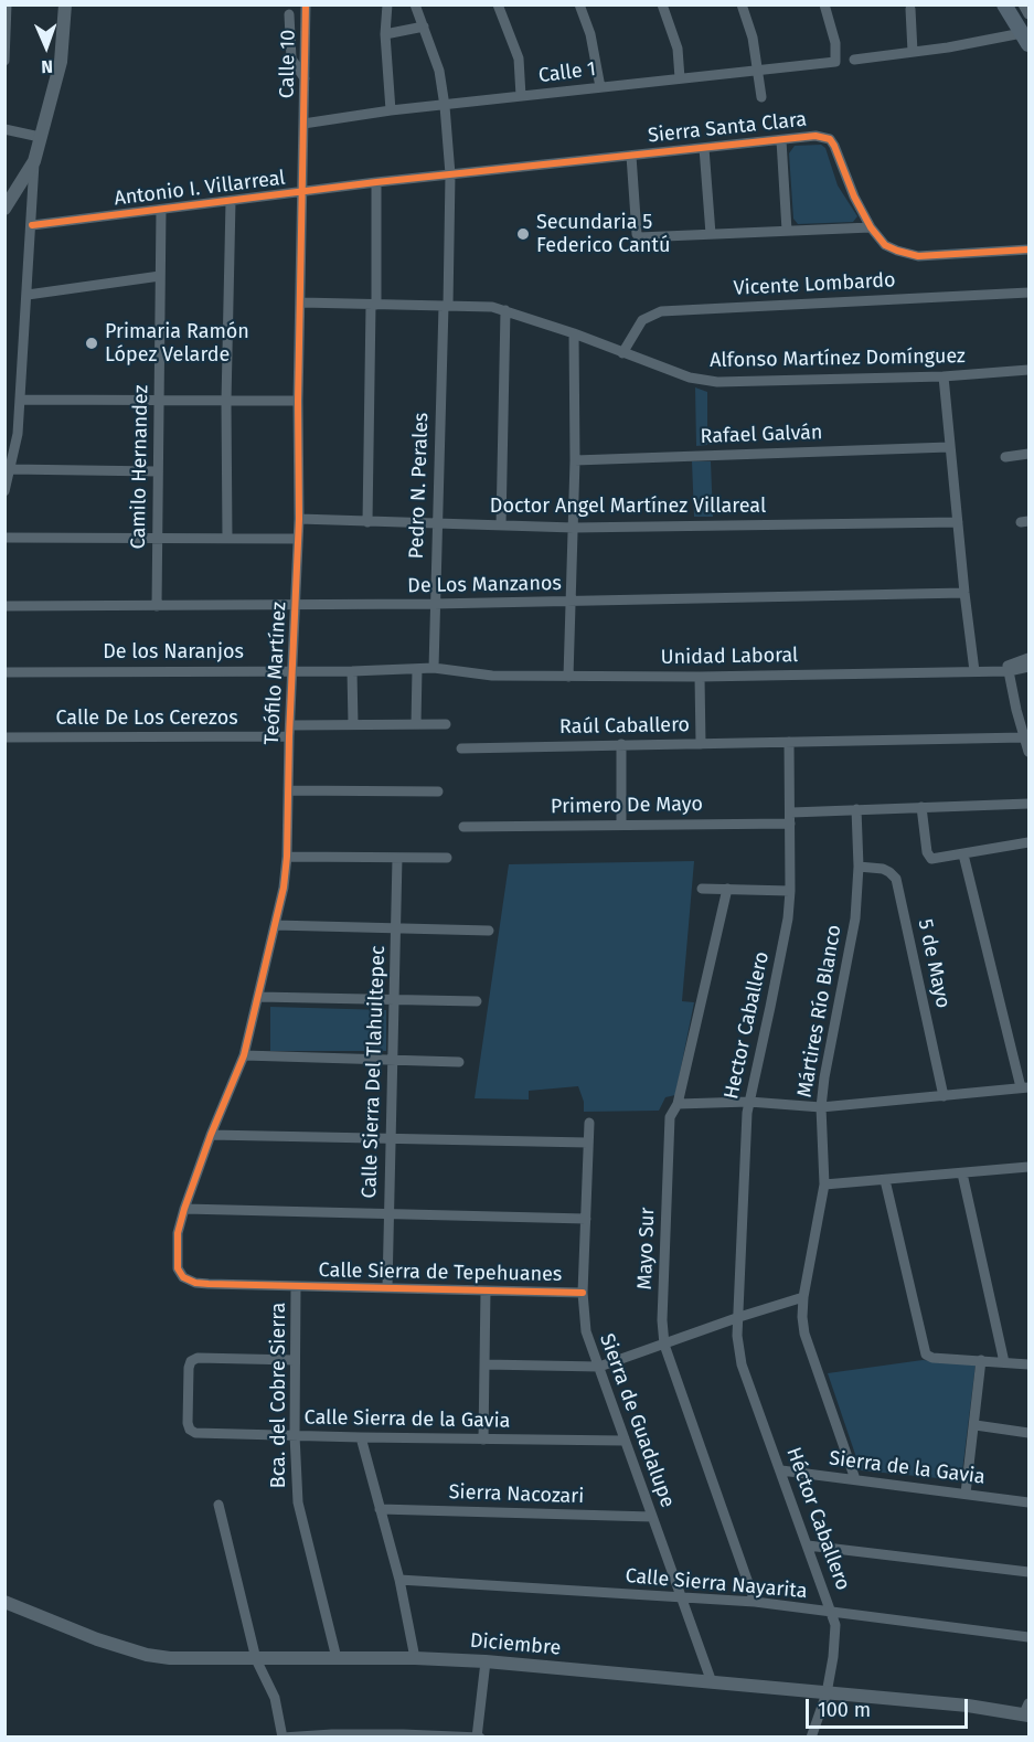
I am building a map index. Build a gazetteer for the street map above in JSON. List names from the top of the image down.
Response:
{
  "streets": {
    "street": [
      "Calle 10",
      "Calle 1",
      "Sierra Santa Clara",
      "Antonio I. Villarreal",
      "Vicente Lombardo",
      "Alfonso Martínez Domínguez",
      "Rafael Galván",
      "Camilo Hernandez",
      "Pedro N. Perales",
      "Doctor Angel Martínez Villareal",
      "De Los Manzanos",
      "De los Naranjos",
      "Unidad Laboral",
      "Teófilo Martínez",
      "Calle De Los Cerezos",
      "Raúl Caballero",
      "Primero De Mayo",
      "5 de Mayo",
      "Mártires Río Blanco",
      "Hector Caballero",
      "Calle Sierra Del Tlahuiltepec",
      "Mayo Sur",
      "Calle Sierra de Tepehuanes",
      "Bca. del Cobre Sierra",
      "Calle Sierra de la Gavia",
      "Sierra de Guadalupe",
      "Sierra de la Gavia",
      "Sierra Nacozari",
      "Héctor Caballero",
      "Calle Sierra Nayarita",
      "Diciembre"
    ]
  },
  "crossings": [
    ["Calle 10", "Calle 1"],
    ["Calle 10", "Teófilo Martínez"],
    ["Calle 1", "Pedro N. Perales"],
    ["Calle 1", "Teófilo Martínez"],
    ["Sierra Santa Clara", "Antonio I. Villarreal"],
    ["Antonio I. Villarreal", "Camilo Hernandez"],
    ["Antonio I. Villarreal", "Pedro N. Perales"],
    ["Antonio I. Villarreal", "Teófilo Martínez"],
    ["Vicente Lombardo", "Alfonso Martínez Domínguez"],
    ["Alfonso Martínez Domínguez", "Pedro N. Perales"],
    ["Alfonso Martínez Domínguez", "Teófilo Martínez"],
    ["Camilo Hernandez", "De Los Manzanos"],
    ["Pedro N. Perales", "Doctor Angel Martínez Villareal"],
    ["Pedro N. Perales", "De Los Manzanos"],
    ["Pedro N. Perales", "De los Naranjos"],
    ["Doctor Angel Martínez Villareal", "Teófilo Martínez"],
    ["De Los Manzanos", "Teófilo Martínez"],
    ["De los Naranjos", "Unidad Laboral"],
    ["De los Naranjos", "Teófilo Martínez"],
    ["Teófilo Martínez", "Calle De Los Cerezos"],
    ["Teófilo Martínez", "Calle Sierra de Tepehuanes"],
    ["Raúl Caballero", "Hector Caballero"],
    ["Primero De Mayo", "Mártires Río Blanco"],
    ["Primero De Mayo", "Hector Caballero"],
    ["5 de Mayo", "Mártires Río Blanco"],
    ["Mártires Río Blanco", "Sierra de la Gavia"],
    ["Hector Caballero", "Héctor Caballero"],
    ["Calle Sierra Del Tlahuiltepec", "Calle Sierra de Tepehuanes"],
    ["Mayo Sur", "Calle Sierra Nayarita"],
    ["Calle Sierra de Tepehuanes", "Bca. del Cobre Sierra"],
    ["Calle Sierra de Tepehuanes", "Sierra de Guadalupe"],
    ["Bca. del Cobre Sierra", "Calle Sierra de la Gavia"],
    ["Bca. del Cobre Sierra", "Diciembre"],
    ["Calle Sierra de la Gavia", "Sierra de Guadalupe"],
    ["Sierra de Guadalupe", "Sierra Nacozari"],
    ["Sierra de Guadalupe", "Calle Sierra Nayarita"],
    ["Sierra de Guadalupe", "Diciembre"],
    ["Sierra de la Gavia", "Héctor Caballero"],
    ["Héctor Caballero", "Calle Sierra Nayarita"],
    ["Héctor Caballero", "Diciembre"]
  ],
  "places": ["Secundaria 5 Federico Cantú", "Primaria Ramón López Velarde"],
  "scale_bar": "100 m",
  "north": "bottom"
}
